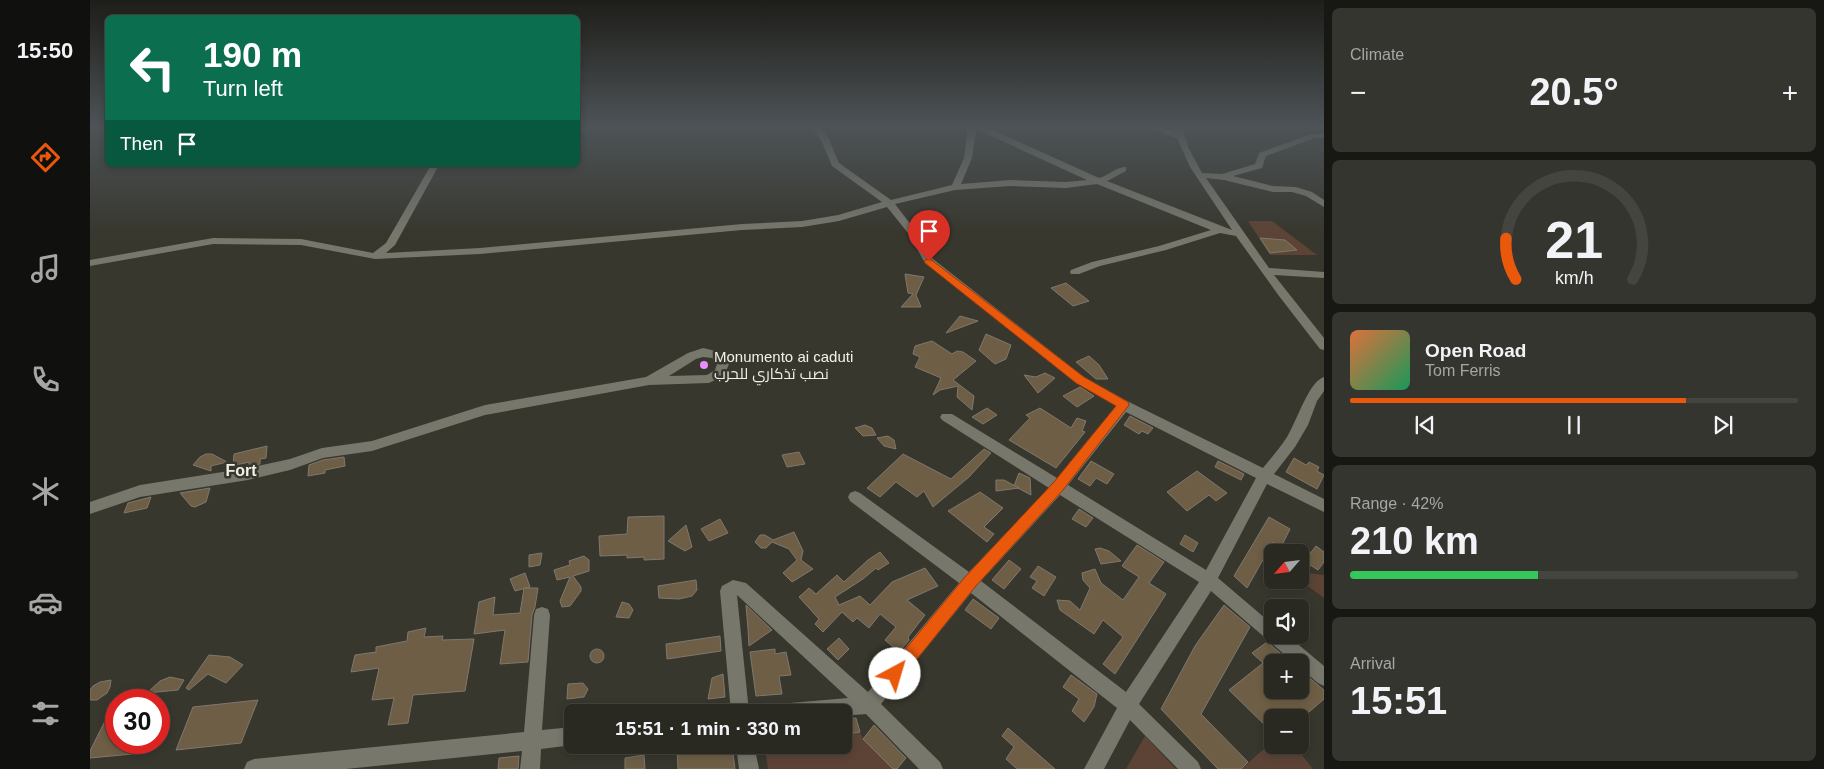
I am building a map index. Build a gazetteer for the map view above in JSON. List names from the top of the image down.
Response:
{
  "districts": ["Fort"],
  "places": ["Monumento ai caduti نصب تذكاري للحرب"],
  "north": "bottom left",
  "page": {
    "tabs": "15:50",
    "tile": [
      "Climate",
      ["Range · 42%", "210 km"],
      ["Arrival", "15:51"]
    ],
    "turn": ["190 m", "Turn left"],
    "heat": ["−", "20.5°", "+"],
    "then": "Then",
    "song": ["Open Road", "Tom Ferris"],
    "map_buttons": ["+", "−"],
    "limit": "30",
    "trip": "15:51 · 1 min · 330 m",
    "gauge": ["21", "km/h"]
  }
}
